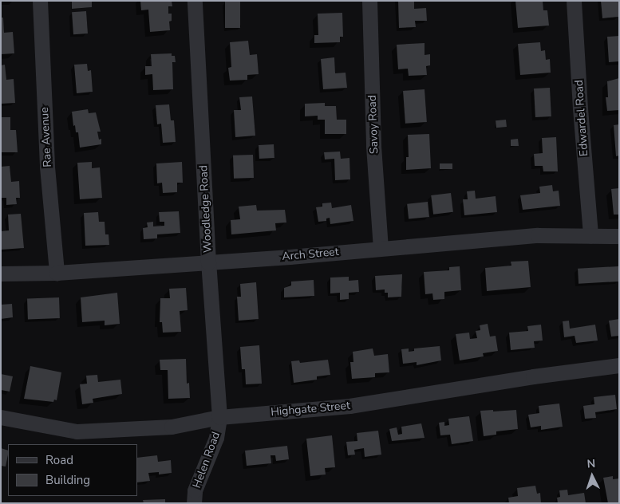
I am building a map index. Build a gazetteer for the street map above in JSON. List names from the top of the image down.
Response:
{
  "streets": {
    "street": [
      "Edwardel Road",
      "Savoy Road",
      "Rae Avenue",
      "Woodledge Road",
      "Arch Street",
      "Highgate Street",
      "Helen Road"
    ]
  },
  "crossings": [
    ["Edwardel Road", "Arch Street"],
    ["Savoy Road", "Arch Street"],
    ["Rae Avenue", "Arch Street"],
    ["Woodledge Road", "Arch Street"],
    ["Woodledge Road", "Highgate Street"],
    ["Woodledge Road", "Helen Road"],
    ["Highgate Street", "Helen Road"]
  ],
  "legend": ["Road", "Building"],
  "north": "top"
}
